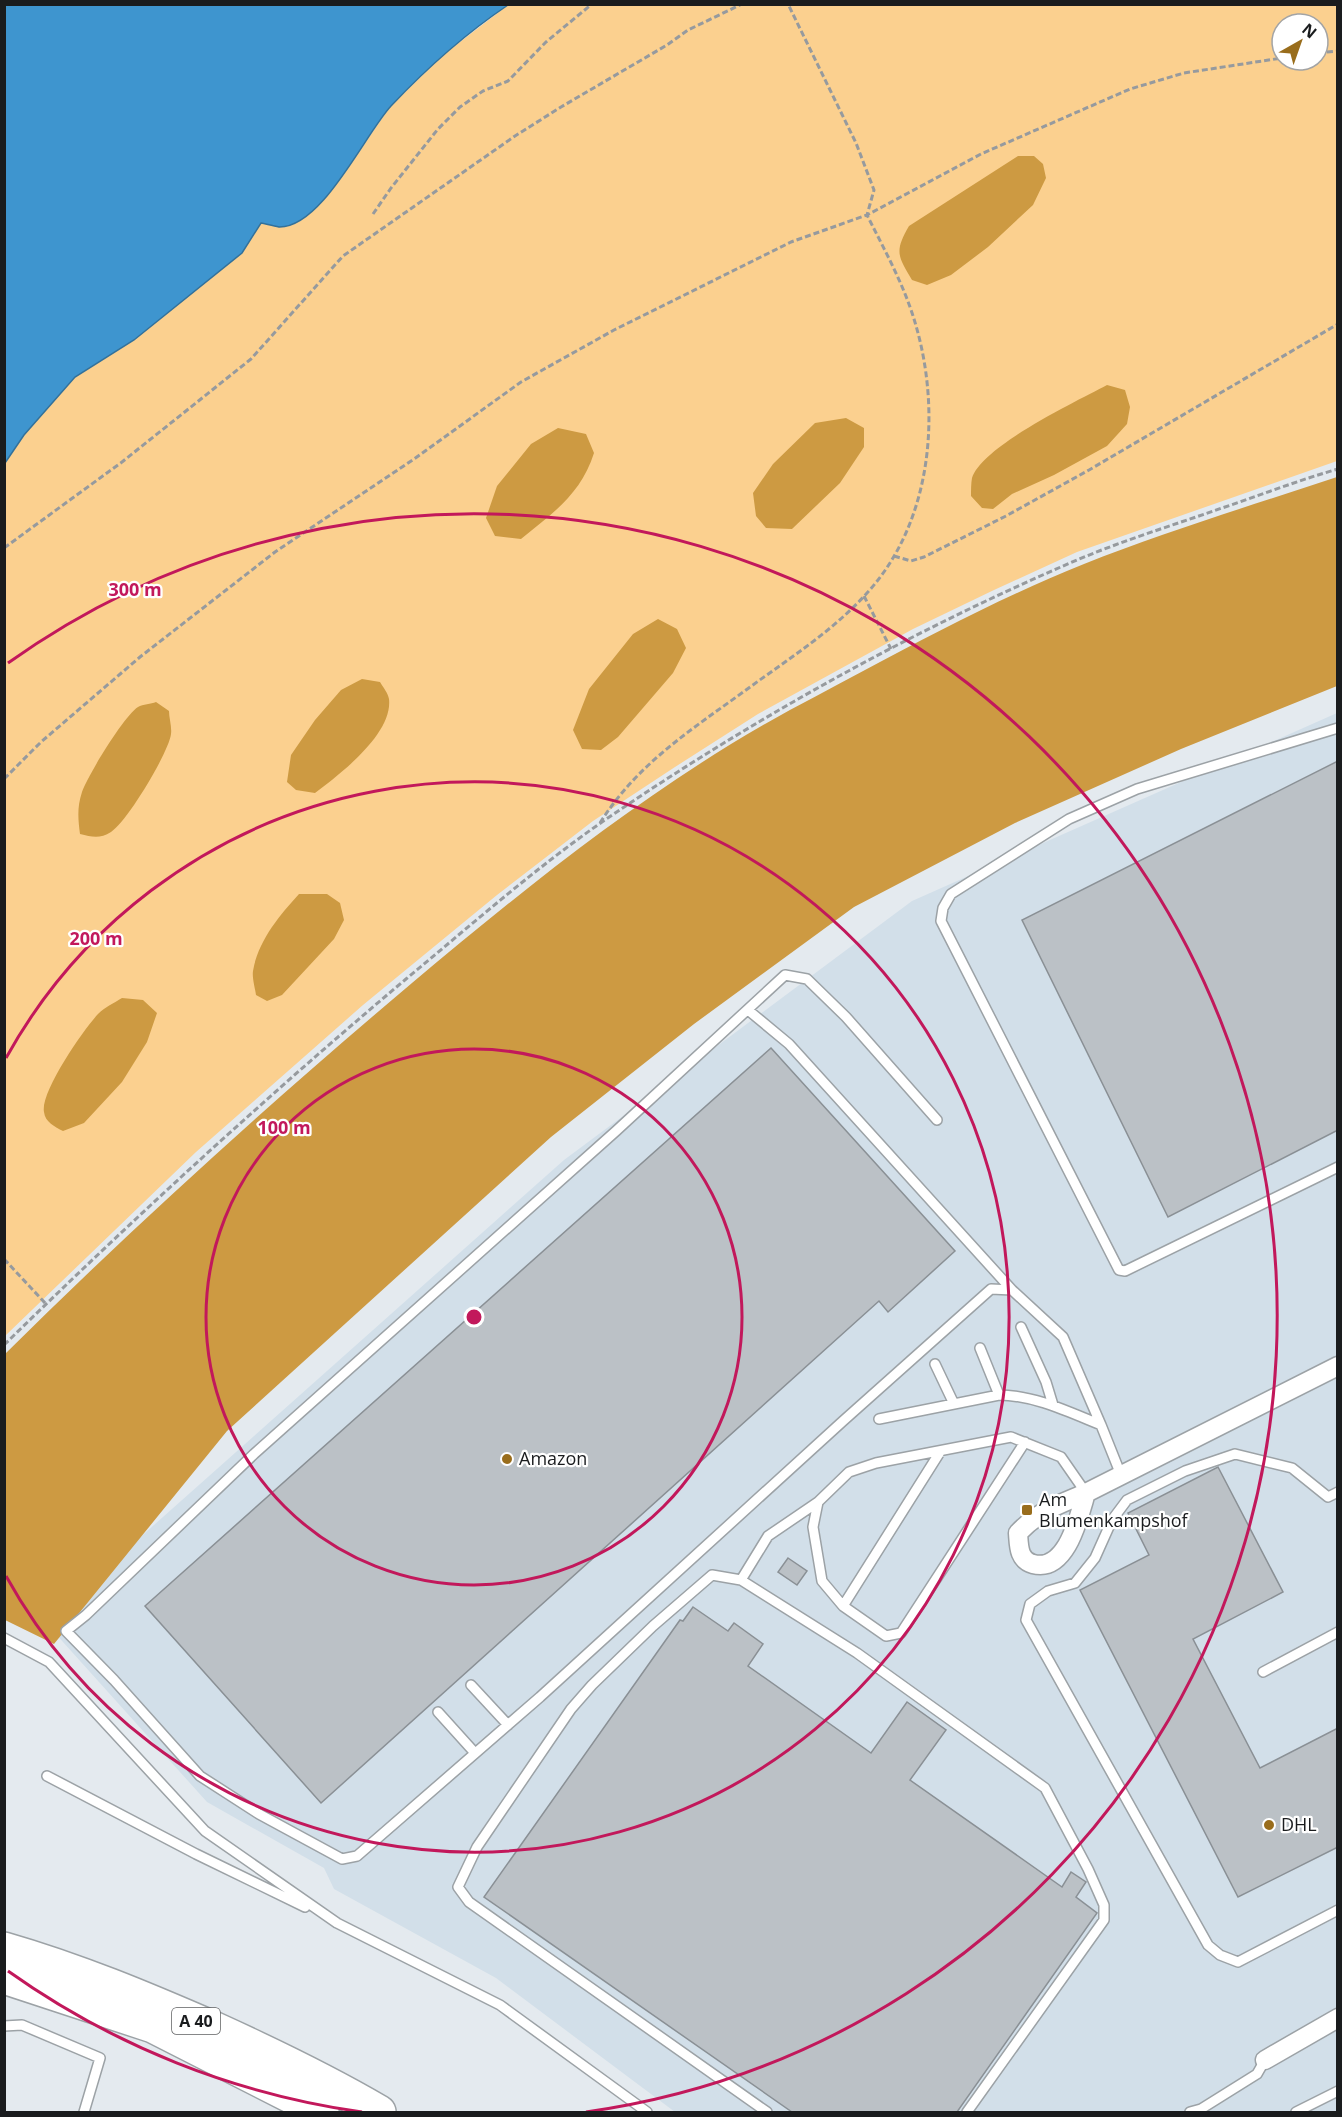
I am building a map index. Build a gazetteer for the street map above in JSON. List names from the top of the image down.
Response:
{
  "streets": {
    "highway": ["A 40"]
  },
  "places": {
    "other": ["Amazon", "DHL"],
    "transit": ["Am Blumenkampshof"]
  },
  "north": "top right",
  "rings": ["300 m", "200 m", "100 m"]
}
